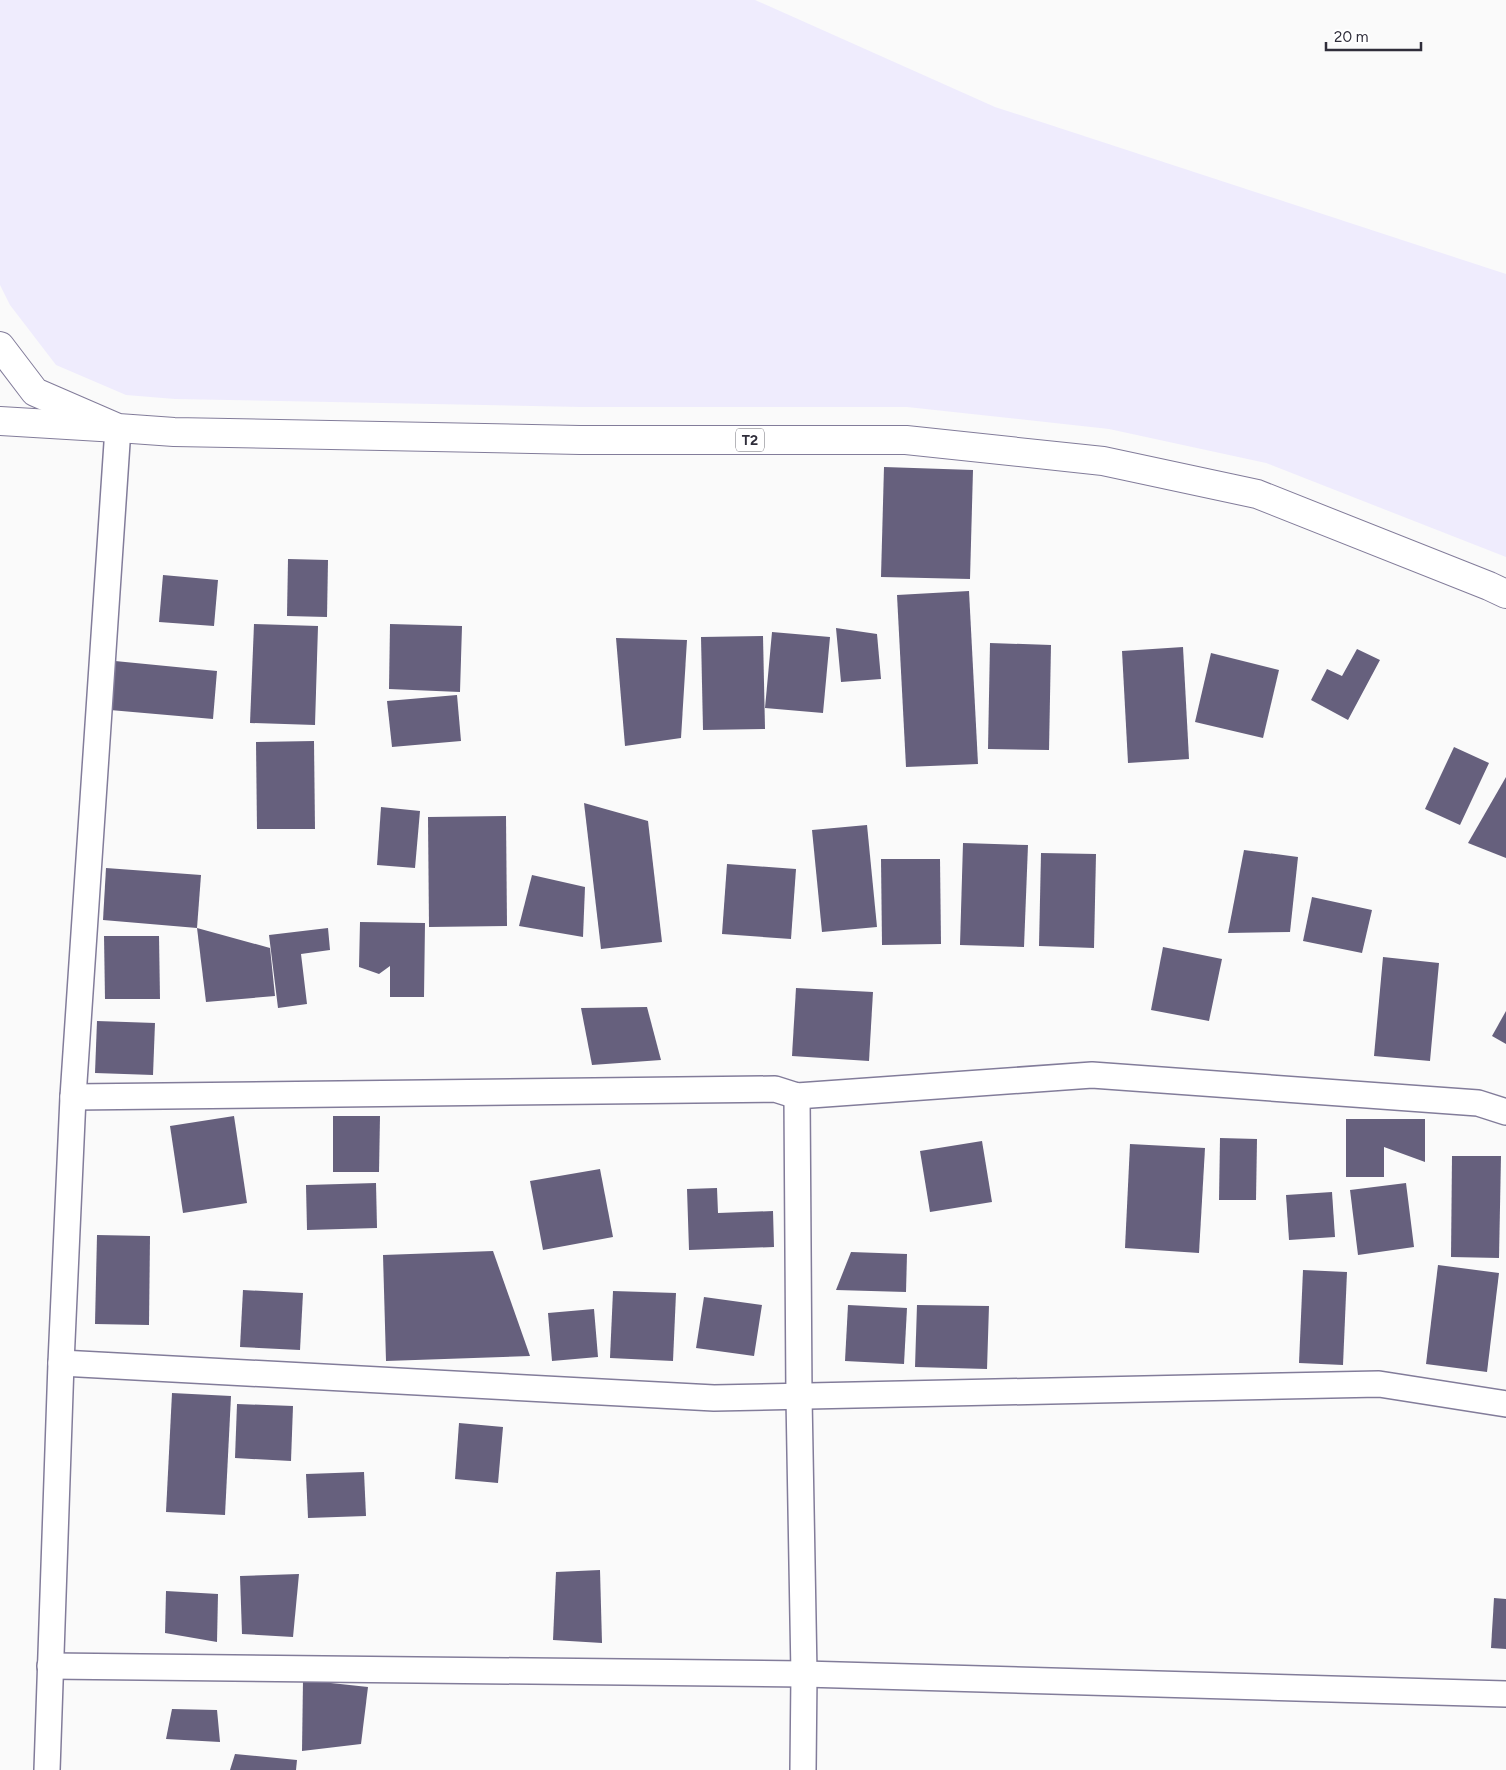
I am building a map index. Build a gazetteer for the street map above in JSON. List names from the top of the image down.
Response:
{
  "streets": {
    "main road": ["T2"]
  },
  "scale_bar": "20 m"
}
